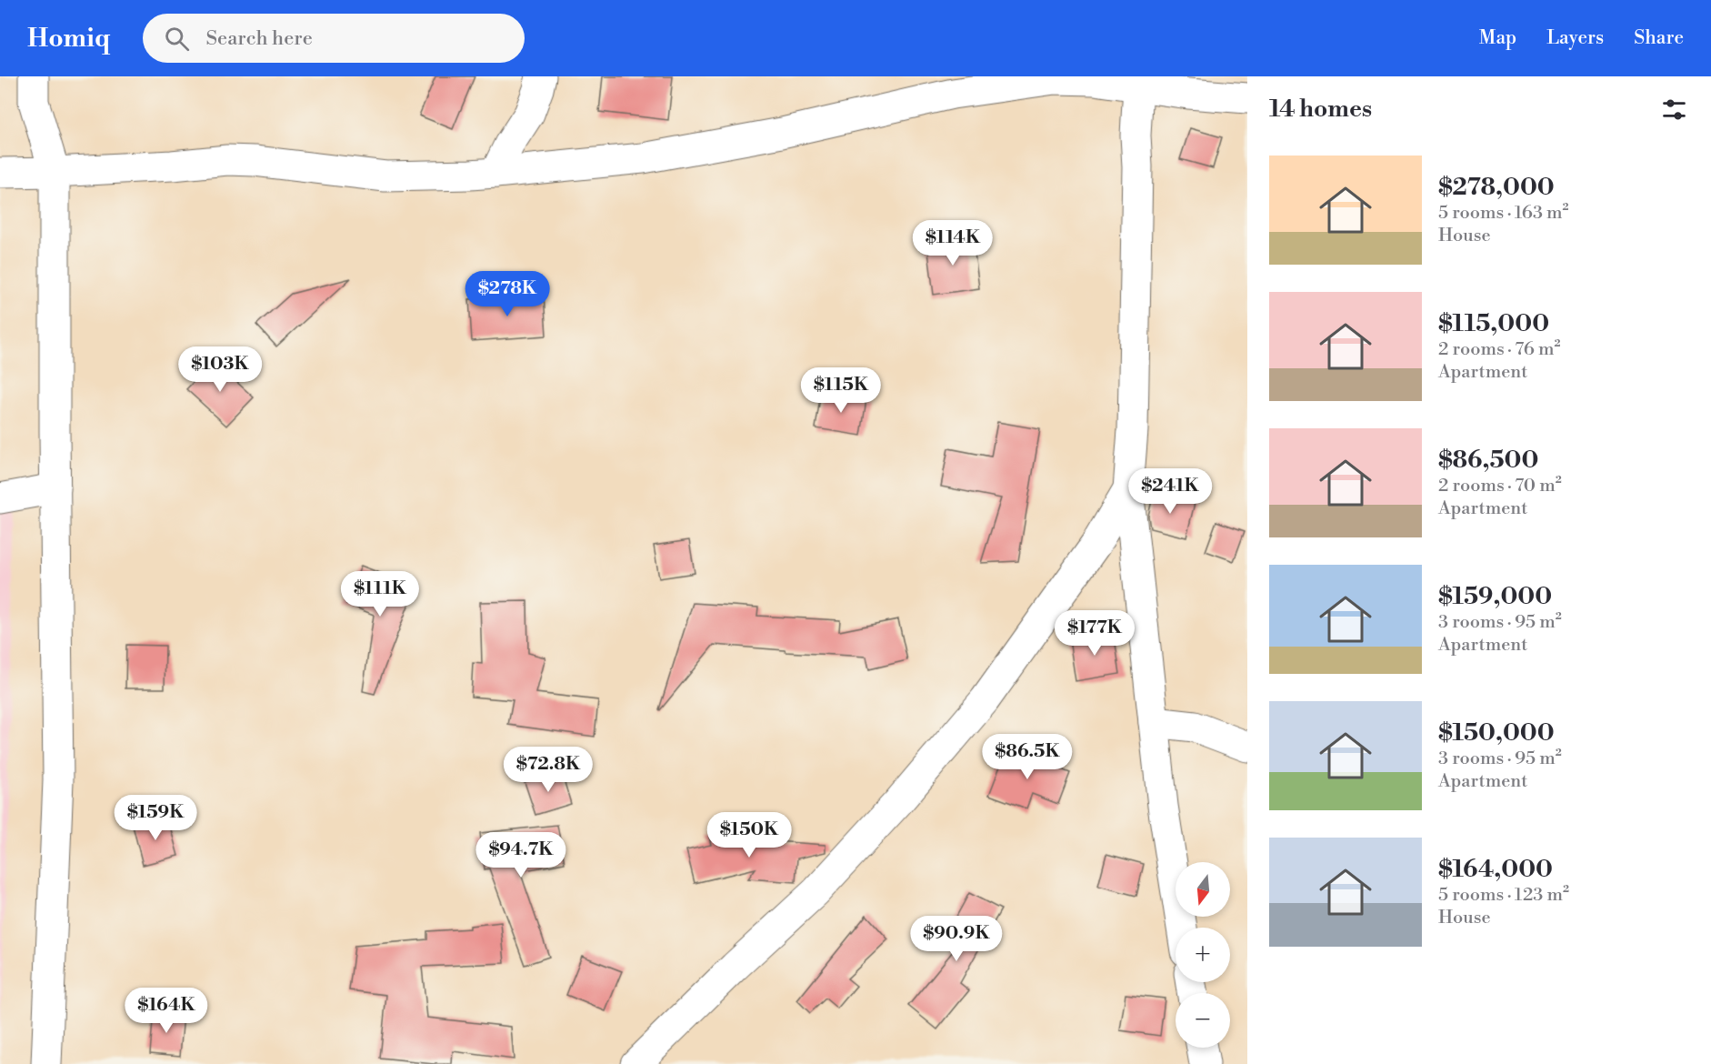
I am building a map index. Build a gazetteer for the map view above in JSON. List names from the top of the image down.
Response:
{
  "north": "bottom",
  "page": {
    "header": "Homiq",
    "search": "Search here",
    "nav": ["Map", "Layers", "Share"],
    "heading": "14 homes",
    "list": [
      {
        "name": "$278,000",
        "note": "5 rooms · 163 m² · House"
      },
      {
        "name": "$115,000",
        "note": "2 rooms · 76 m² · Apartment"
      },
      {
        "name": "$86,500",
        "note": "2 rooms · 70 m² · Apartment"
      },
      {
        "name": "$159,000",
        "note": "3 rooms · 95 m² · Apartment"
      },
      {
        "name": "$150,000",
        "note": "3 rooms · 95 m² · Apartment"
      },
      {
        "name": "$164,000",
        "note": "5 rooms · 123 m² · House"
      }
    ],
    "price": [
      "$114K",
      "$278K",
      "$103K",
      "$115K",
      "$241K",
      "$111K",
      "$177K",
      "$86.5K",
      "$72.8K",
      "$159K",
      "$150K",
      "$94.7K",
      "$90.9K",
      "$164K"
    ],
    "map_buttons": ["+", "−"]
  }
}
